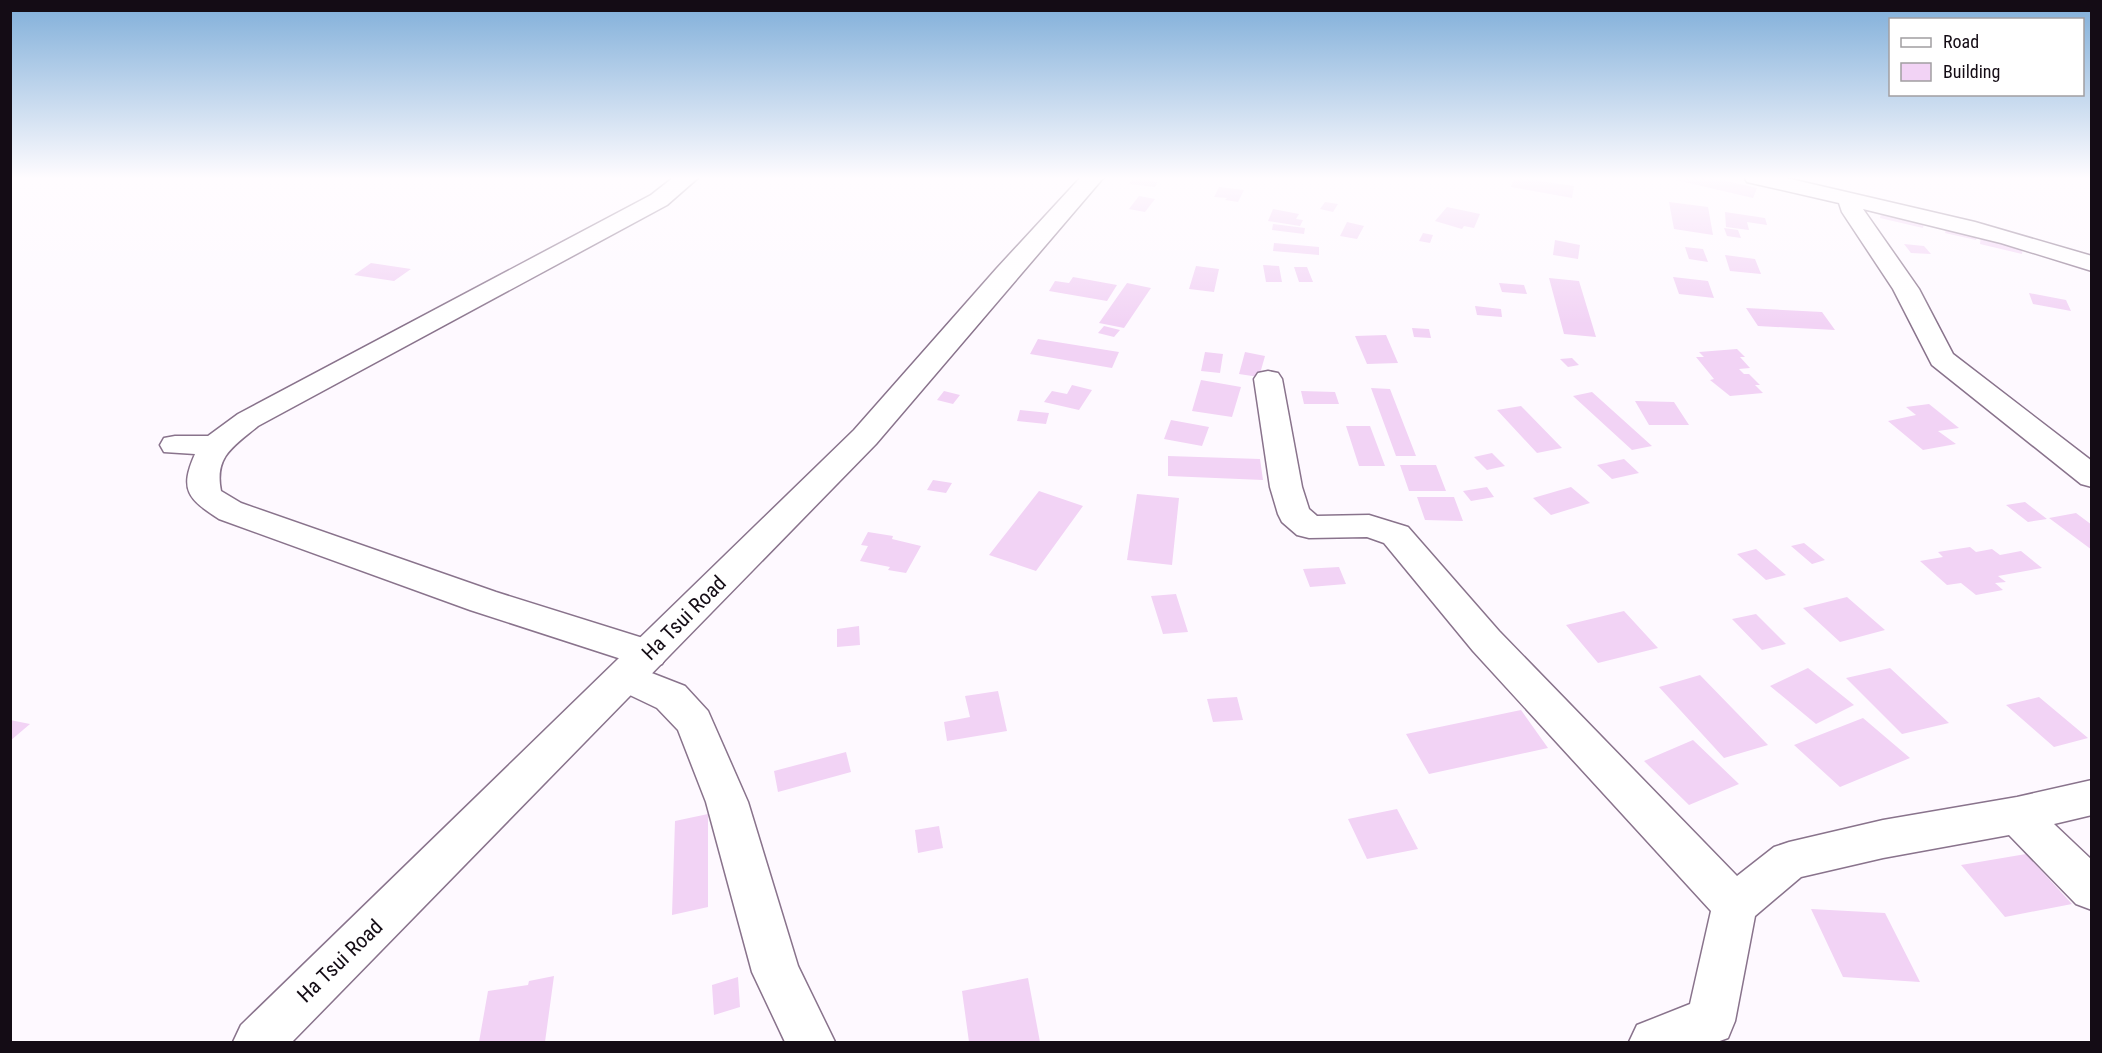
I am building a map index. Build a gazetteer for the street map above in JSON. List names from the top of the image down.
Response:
{
  "streets": {
    "street": ["Ha Tsui Road"]
  },
  "legend": ["Road", "Building"]
}
